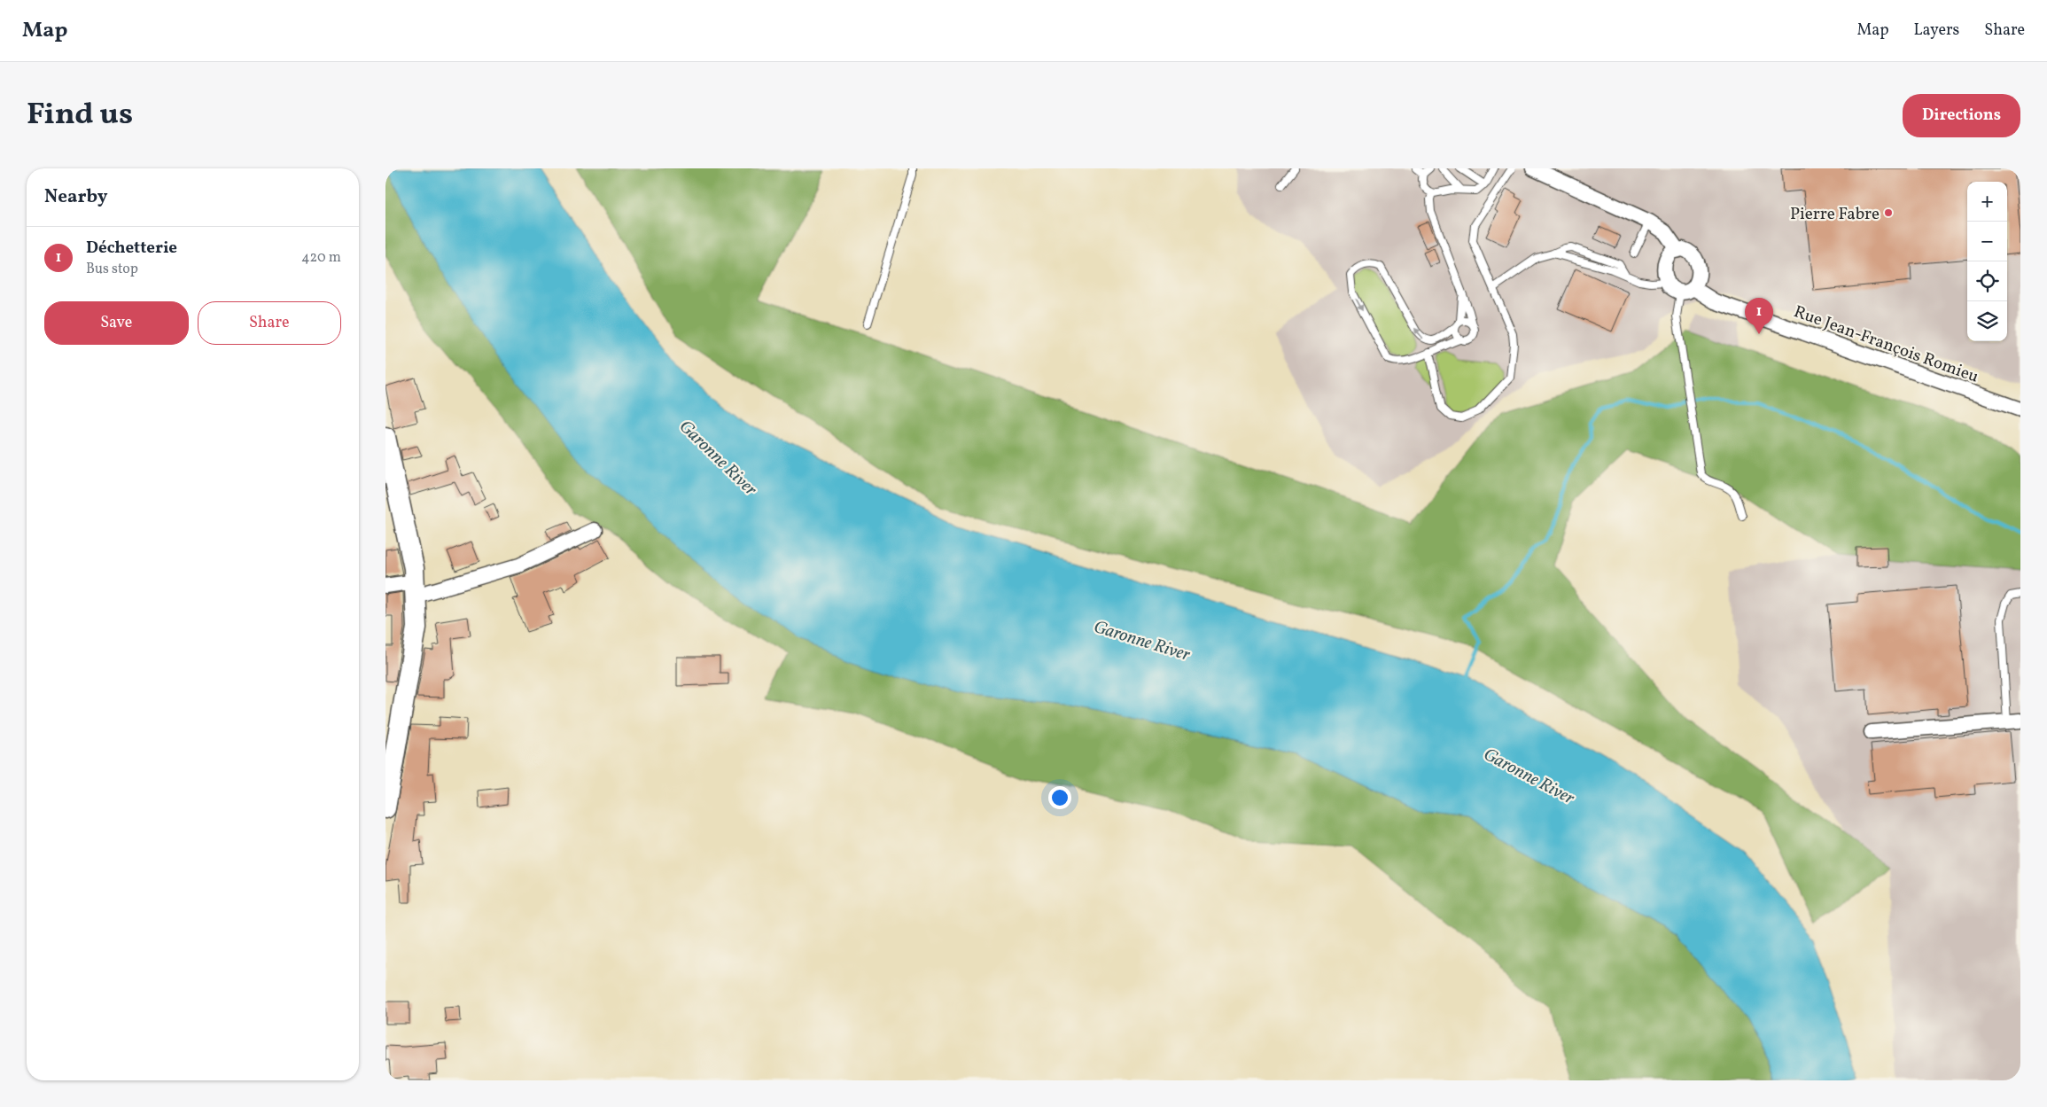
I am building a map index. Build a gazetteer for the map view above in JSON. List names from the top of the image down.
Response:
{
  "streets": {
    "street": ["Rue Jean-François Romieu"]
  },
  "water": ["Garonne River"],
  "places": ["Pierre Fabre"],
  "page": {
    "header": "Map",
    "nav": ["Map", "Layers", "Share"],
    "title": "Find us",
    "buttons": [
      "Directions",
      ["Save", "Share"]
    ],
    "heading": "Nearby",
    "map_buttons": ["+", "−"],
    "list": [
      {
        "mark": "1",
        "name": "Déchetterie",
        "note": "Bus stop",
        "value": "420 m"
      }
    ],
    "pins": "1"
  }
}
